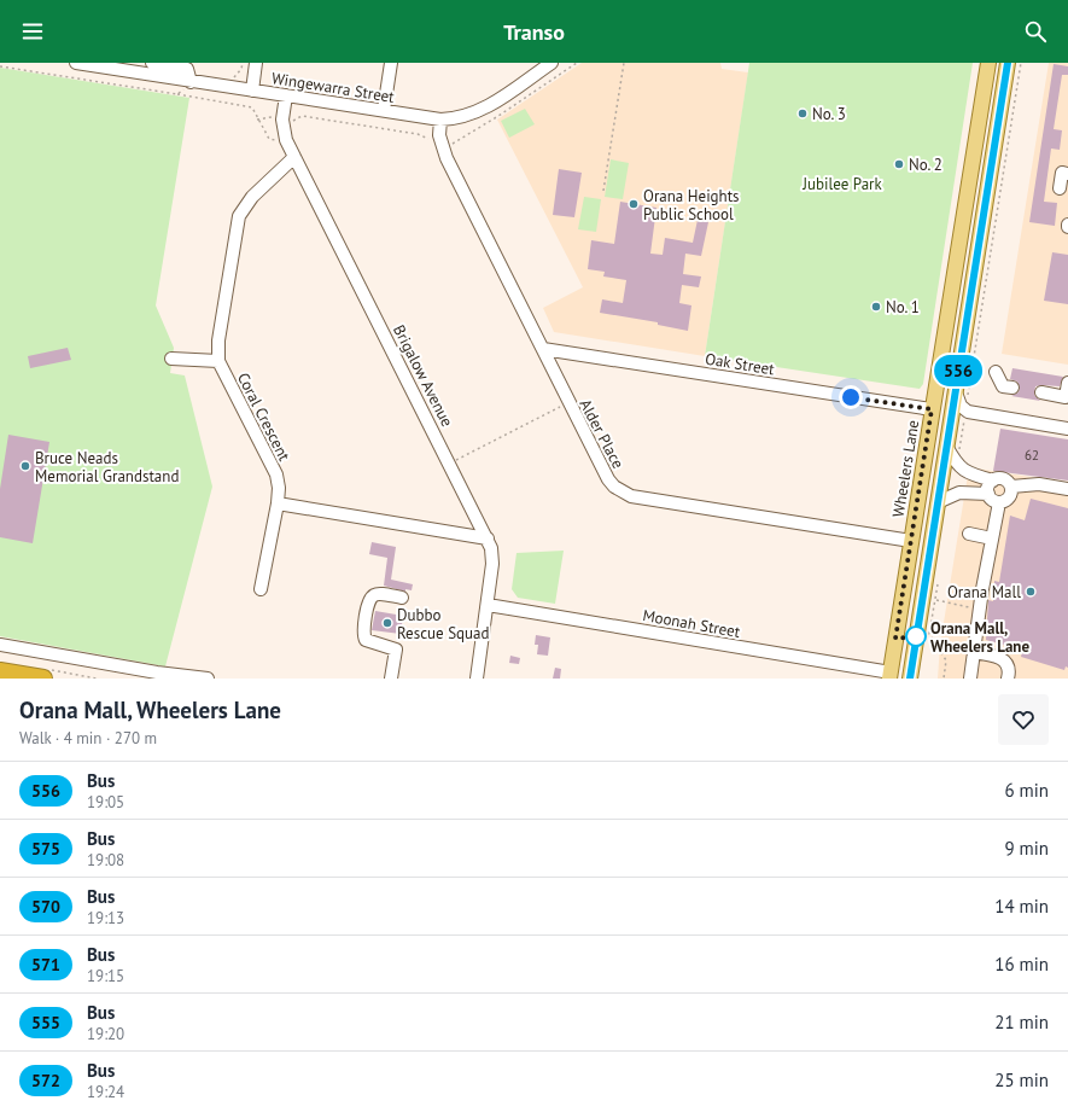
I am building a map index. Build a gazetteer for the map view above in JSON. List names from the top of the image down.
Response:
{
  "streets": {
    "main road": ["Wheelers Lane"],
    "street": [
      "Wingewarra Street",
      "Oak Street",
      "Brigalow Avenue",
      "Coral Crescent",
      "Alder Place",
      "Moonah Street"
    ]
  },
  "crossings": [
    ["Wingewarra Street", "Brigalow Avenue"],
    ["Wingewarra Street", "Alder Place"],
    ["Oak Street", "Alder Place"],
    ["Oak Street", "Wheelers Lane"],
    ["Brigalow Avenue", "Coral Crescent"],
    ["Brigalow Avenue", "Moonah Street"],
    ["Alder Place", "Wheelers Lane"],
    ["Wheelers Lane", "Moonah Street"]
  ],
  "parks": ["Jubilee Park"],
  "places": [
    "No. 3",
    "No. 2",
    "Orana Heights Public School",
    "No. 1",
    "Bruce Neads Memorial Grandstand",
    "Orana Mall",
    "Dubbo Rescue Squad",
    "Orana Mall, Wheelers Lane"
  ],
  "lines": ["bus line 556"],
  "house_numbers": ["62"],
  "page": {
    "header": "Transo",
    "on_map": "556",
    "heading": ["Orana Mall, Wheelers Lane", "Walk · 4 min · 270 m"],
    "list": [
      {
        "mark": "556",
        "name": "Bus",
        "note": "19:05",
        "value": "6 min"
      },
      {
        "mark": "575",
        "name": "Bus",
        "note": "19:08",
        "value": "9 min"
      },
      {
        "mark": "570",
        "name": "Bus",
        "note": "19:13",
        "value": "14 min"
      },
      {
        "mark": "571",
        "name": "Bus",
        "note": "19:15",
        "value": "16 min"
      },
      {
        "mark": "555",
        "name": "Bus",
        "note": "19:20",
        "value": "21 min"
      },
      {
        "mark": "572",
        "name": "Bus",
        "note": "19:24",
        "value": "25 min"
      }
    ]
  }
}
